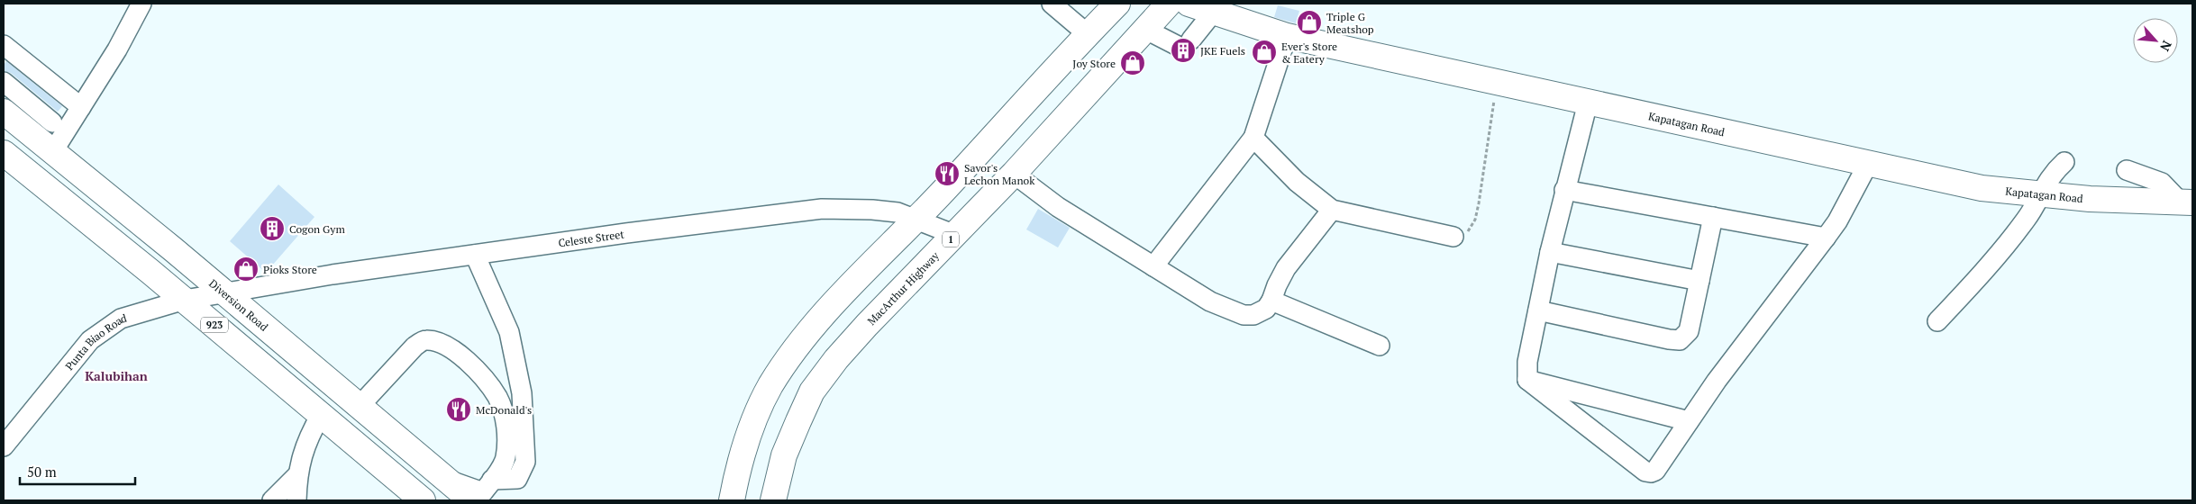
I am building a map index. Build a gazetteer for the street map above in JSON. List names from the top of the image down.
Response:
{
  "streets": {
    "main road": [
      "Kapatagan Road",
      "1",
      "MacArthur Highway",
      "Diversion Road",
      "923"
    ],
    "street": ["Celeste Street", "Punta Biao Road"]
  },
  "crossings": [
    ["Celeste Street", "MacArthur Highway"],
    ["Celeste Street", "Diversion Road"],
    ["Celeste Street", "Punta Biao Road"],
    ["Diversion Road", "Punta Biao Road"],
    ["923", "Punta Biao Road"]
  ],
  "districts": ["Kalubihan"],
  "places": {
    "shop": [
      "Triple G Meatshop",
      "Ever's Store & Eatery",
      "Joy Store",
      "Pioks Store"
    ],
    "building": ["JKE Fuels", "Cogon Gym"],
    "restaurant": ["Savor's Lechon Manok", "McDonald's"]
  },
  "scale_bar": "50 m",
  "north": "bottom right"
}
